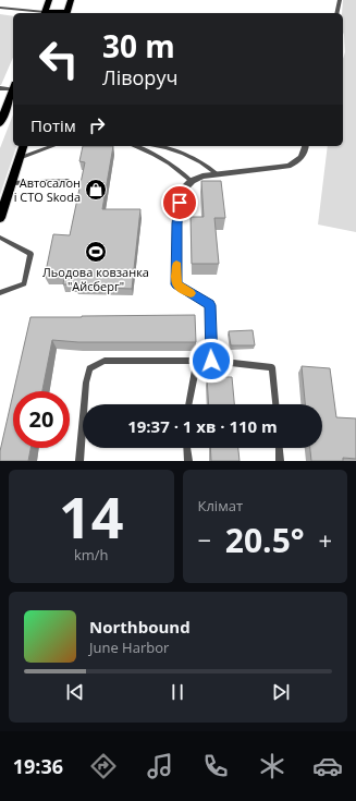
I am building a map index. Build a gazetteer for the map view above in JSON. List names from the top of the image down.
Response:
{
  "places": {
    "shop": ["Автосалон і СТО Skoda"],
    "sports": ["Льодова ковзанка \"Айсберг\""]
  },
  "page": {
    "turn": ["30 m", "Ліворуч"],
    "then": "Потім",
    "limit": "20",
    "trip": "19:37 · 1 хв · 110 m",
    "tile": [
      ["14", "km/h"],
      "Клімат"
    ],
    "heat": ["−", "20.5°", "+"],
    "song": ["Northbound", "June Harbor"],
    "tabs": "19:36"
  }
}
